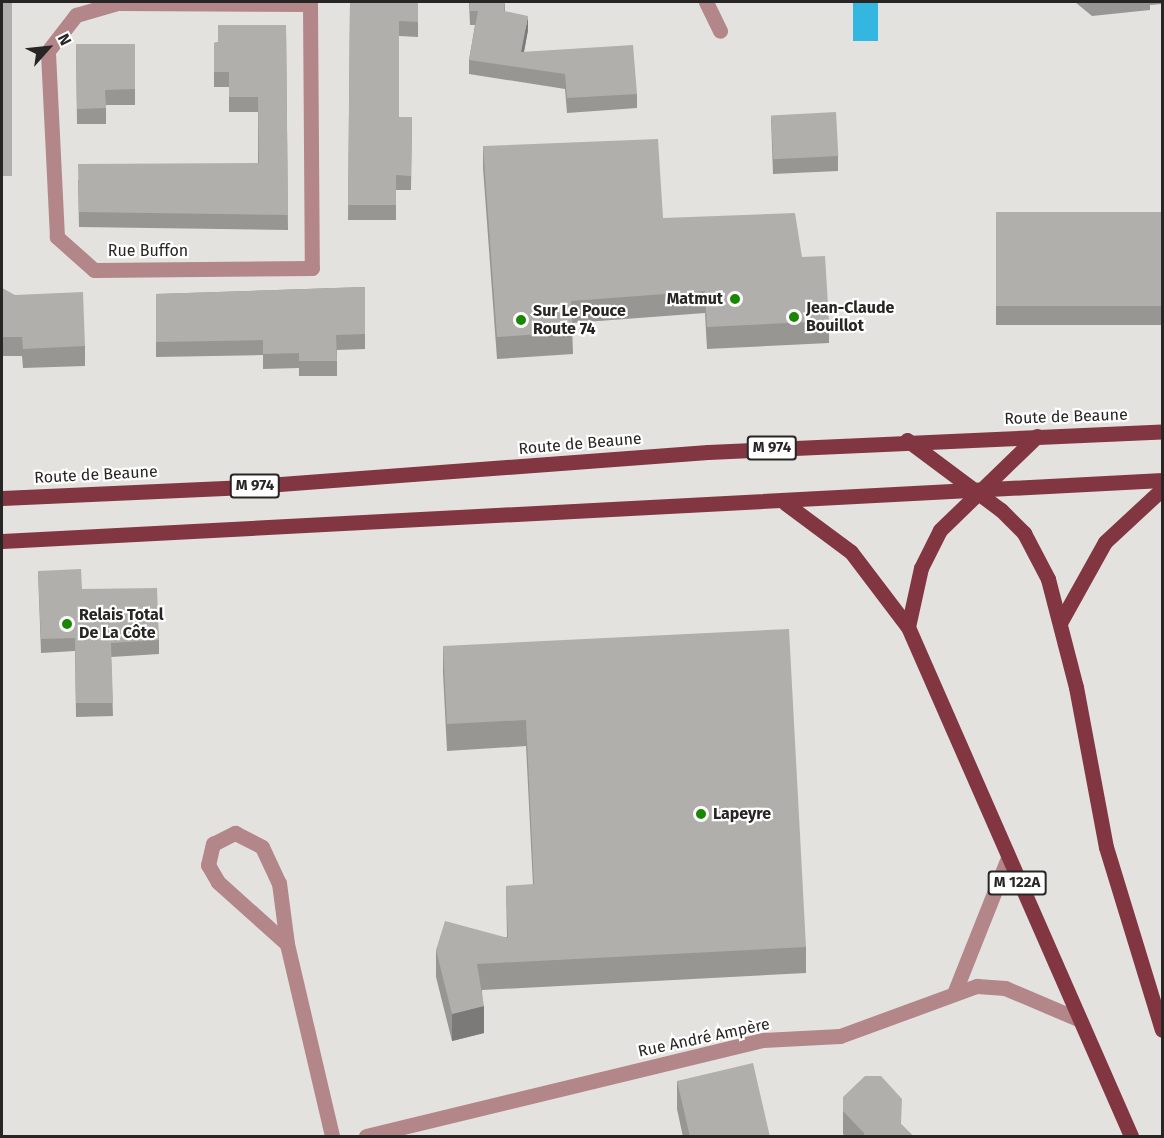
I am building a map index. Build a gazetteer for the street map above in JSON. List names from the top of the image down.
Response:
{
  "streets": {
    "main road": ["Route de Beaune", "M 974", "M 122A"],
    "street": ["Rue Buffon", "Rue André Ampère"]
  },
  "crossings": [
    ["M 122A", "Rue André Ampère"]
  ],
  "places": [
    "Matmut",
    "Jean-Claude Bouillot",
    "Sur Le Pouce Route 74",
    "Relais Total De La Côte",
    "Lapeyre"
  ],
  "north": "top right"
}
